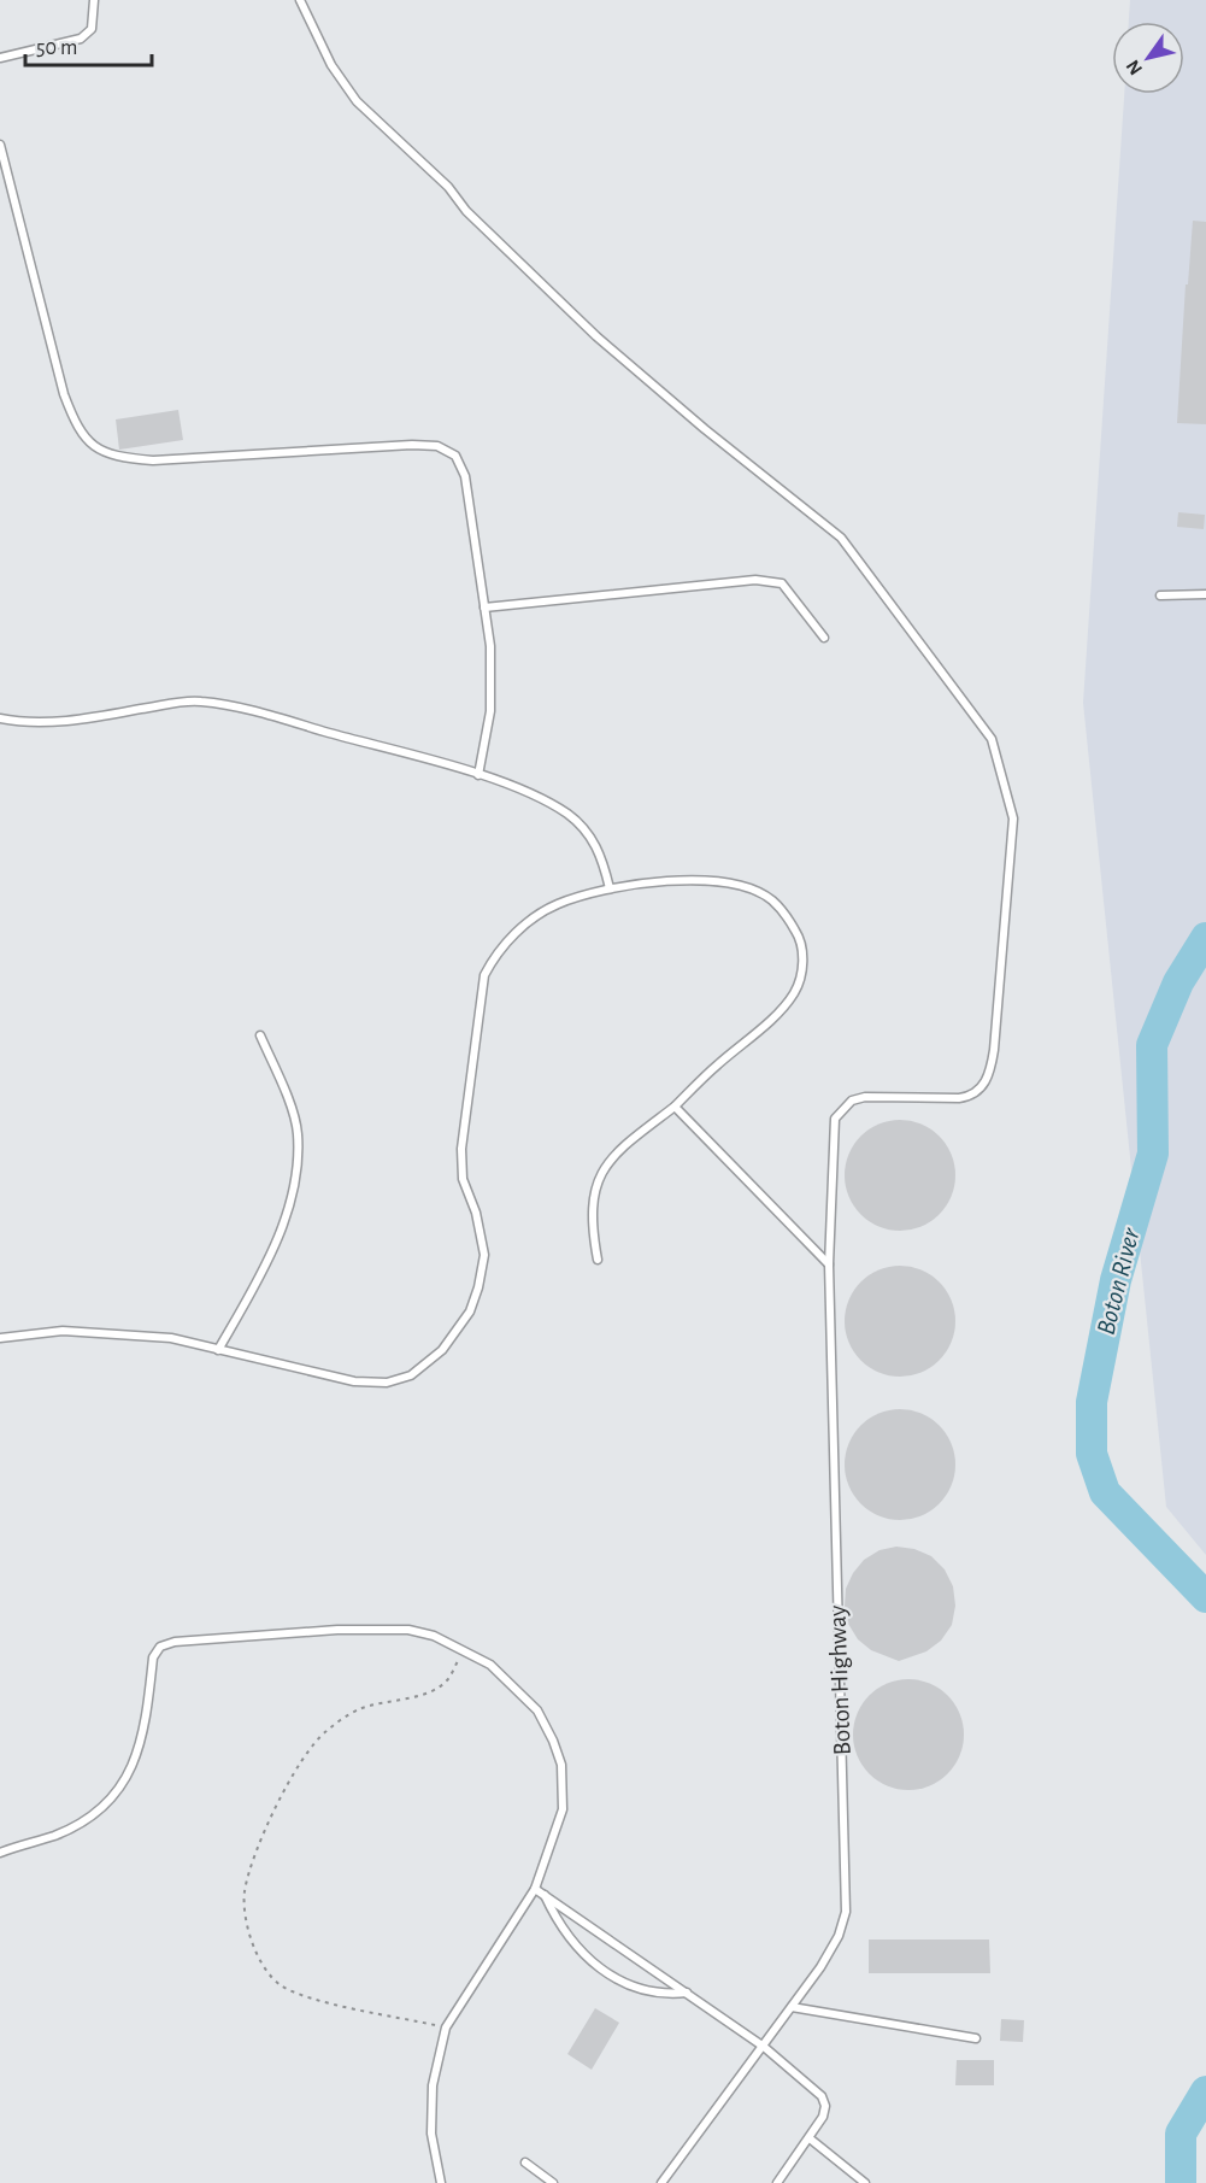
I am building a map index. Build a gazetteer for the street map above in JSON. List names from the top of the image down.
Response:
{
  "streets": {
    "lane": ["Boton Highway"]
  },
  "water": ["Boton River"],
  "scale_bar": "50 m",
  "north": "bottom left"
}
